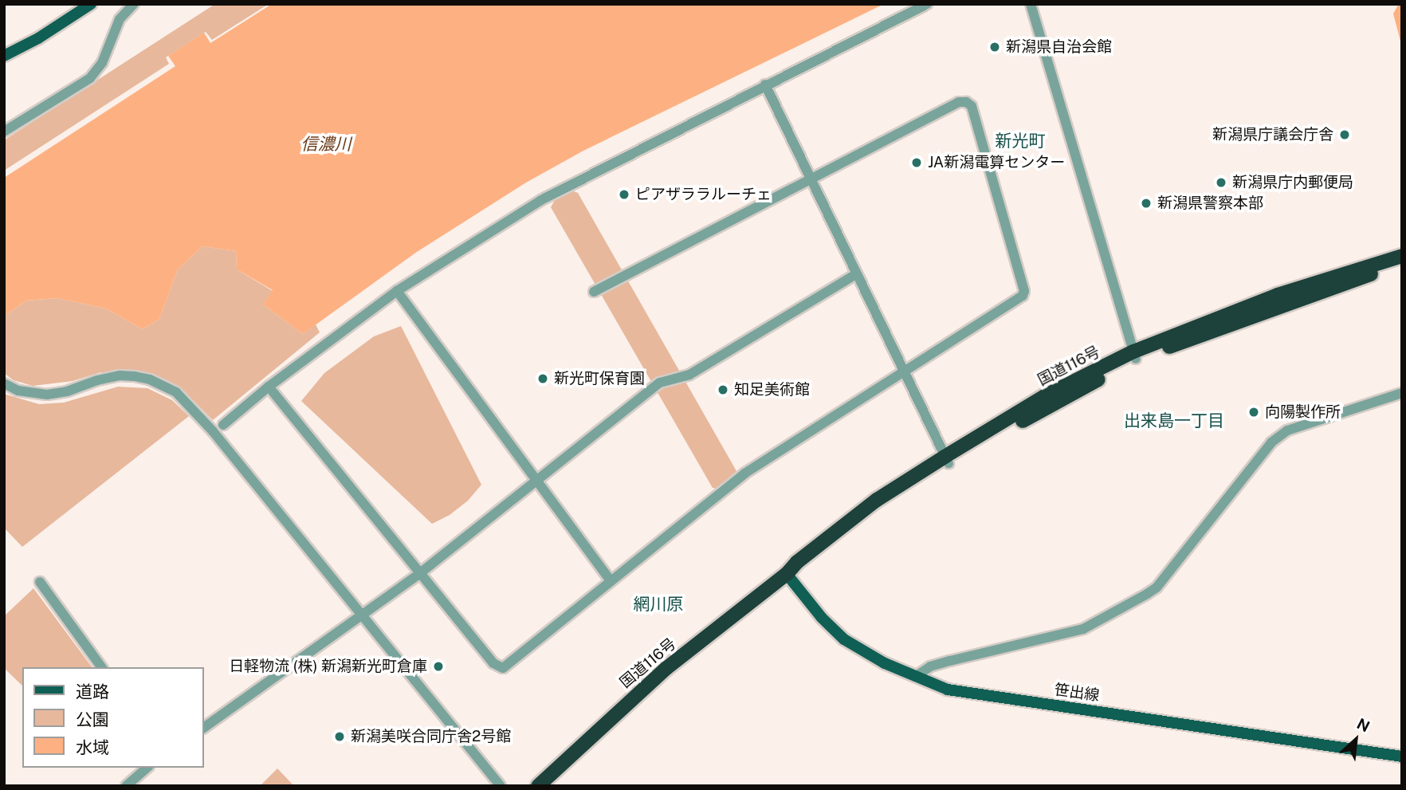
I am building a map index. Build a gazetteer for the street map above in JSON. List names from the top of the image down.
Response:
{
  "streets": {
    "highway": ["国道116号"],
    "main road": ["笹出線"]
  },
  "crossings": [
    ["国道116号", "笹出線"]
  ],
  "districts": ["新光町", "出来島一丁目", "網川原"],
  "water": ["信濃川"],
  "places": [
    "新潟県自治会館",
    "新潟県庁議会庁舎",
    "JA新潟電算センター",
    "新潟県庁内郵便局",
    "ピアザララルーチェ",
    "新潟県警察本部",
    "新光町保育園",
    "知足美術館",
    "向陽製作所",
    "日軽物流 (株) 新潟新光町倉庫",
    "新潟美咲合同庁舎2号館"
  ],
  "legend": ["道路", "公園", "水域"],
  "north": "top right"
}
